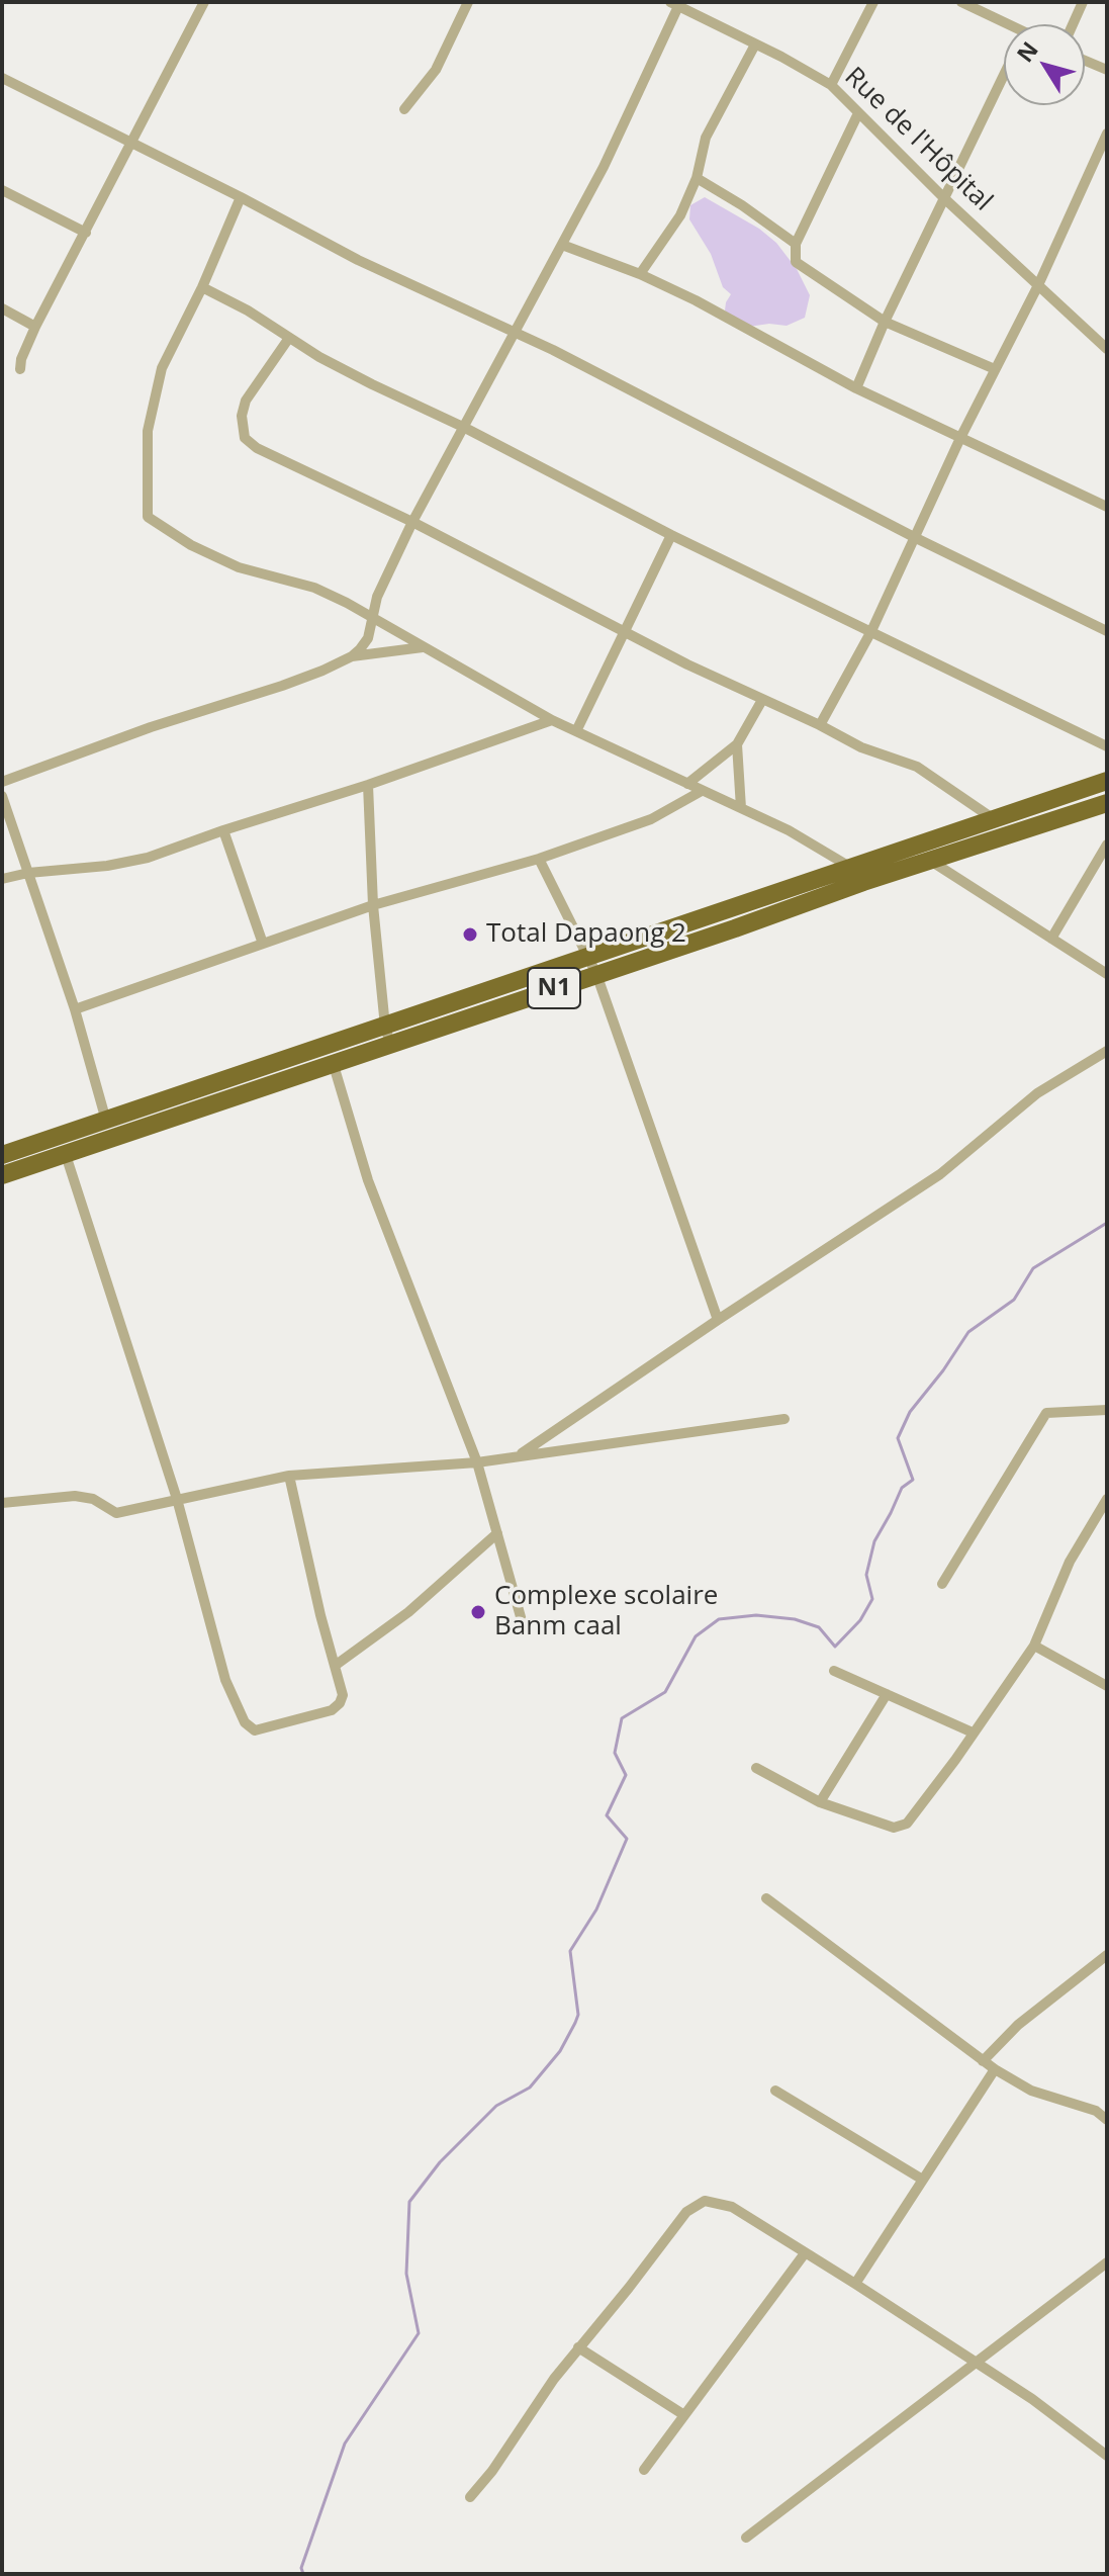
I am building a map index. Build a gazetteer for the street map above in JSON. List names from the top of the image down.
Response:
{
  "streets": {
    "highway": ["N1"],
    "street": ["Rue de l'Hôpital"]
  },
  "places": ["Total Dapaong 2", "Complexe scolaire Banm caal"],
  "north": "top left"
}
